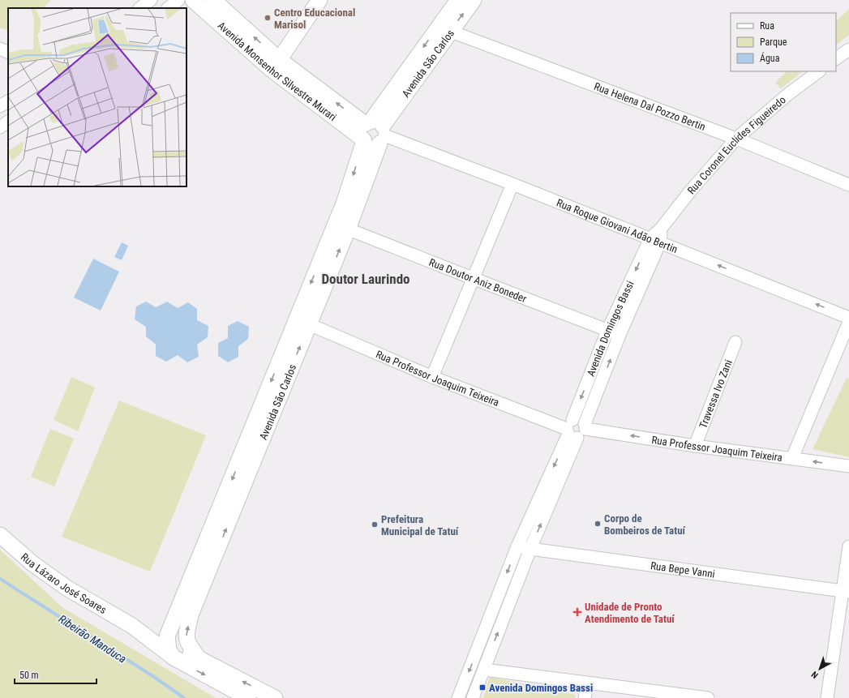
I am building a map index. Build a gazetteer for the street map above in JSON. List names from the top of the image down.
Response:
{
  "streets": {
    "main road": ["Avenida São Carlos", "Avenida Monsenhor Silvestre Murari", "Rua Lázaro José Soares"],
    "street": [
      "Rua Helena Dal Pozzo Bertin",
      "Rua Coronel Euclides Figueiredo",
      "Rua Roque Giovani Adão Bertin",
      "Rua Doutor Aniz Boneder",
      "Avenida Domingos Bassi",
      "Rua Professor Joaquim Teixeira",
      "Travessa Ivo Zani",
      "Rua Bepe Vanni"
    ]
  },
  "crossings": [
    ["Avenida São Carlos", "Avenida Monsenhor Silvestre Murari"],
    ["Avenida São Carlos", "Rua Helena Dal Pozzo Bertin"],
    ["Avenida São Carlos", "Rua Roque Giovani Adão Bertin"],
    ["Avenida São Carlos", "Rua Doutor Aniz Boneder"],
    ["Avenida São Carlos", "Rua Professor Joaquim Teixeira"],
    ["Avenida São Carlos", "Rua Lázaro José Soares"],
    ["Avenida Monsenhor Silvestre Murari", "Rua Roque Giovani Adão Bertin"],
    ["Rua Helena Dal Pozzo Bertin", "Rua Coronel Euclides Figueiredo"],
    ["Rua Coronel Euclides Figueiredo", "Rua Roque Giovani Adão Bertin"],
    ["Rua Coronel Euclides Figueiredo", "Avenida Domingos Bassi"],
    ["Rua Roque Giovani Adão Bertin", "Avenida Domingos Bassi"],
    ["Rua Doutor Aniz Boneder", "Avenida Domingos Bassi"],
    ["Avenida Domingos Bassi", "Rua Professor Joaquim Teixeira"],
    ["Avenida Domingos Bassi", "Rua Bepe Vanni"],
    ["Rua Professor Joaquim Teixeira", "Travessa Ivo Zani"]
  ],
  "one_way": ["Rua Roque Giovani Adão Bertin"],
  "districts": ["Doutor Laurindo"],
  "water": ["Ribeirão Manduca"],
  "places": {
    "other": ["Centro Educacional Marisol", "Corpo de Bombeiros de Tatuí", "Prefeitura Municipal de Tatuí"],
    "health": ["Unidade de Pronto Atendimento de Tatuí"],
    "transit": ["Avenida Domingos Bassi"]
  },
  "legend": ["Rua", "Parque", "Água"],
  "scale_bar": "50 m",
  "north": "bottom left"
}
